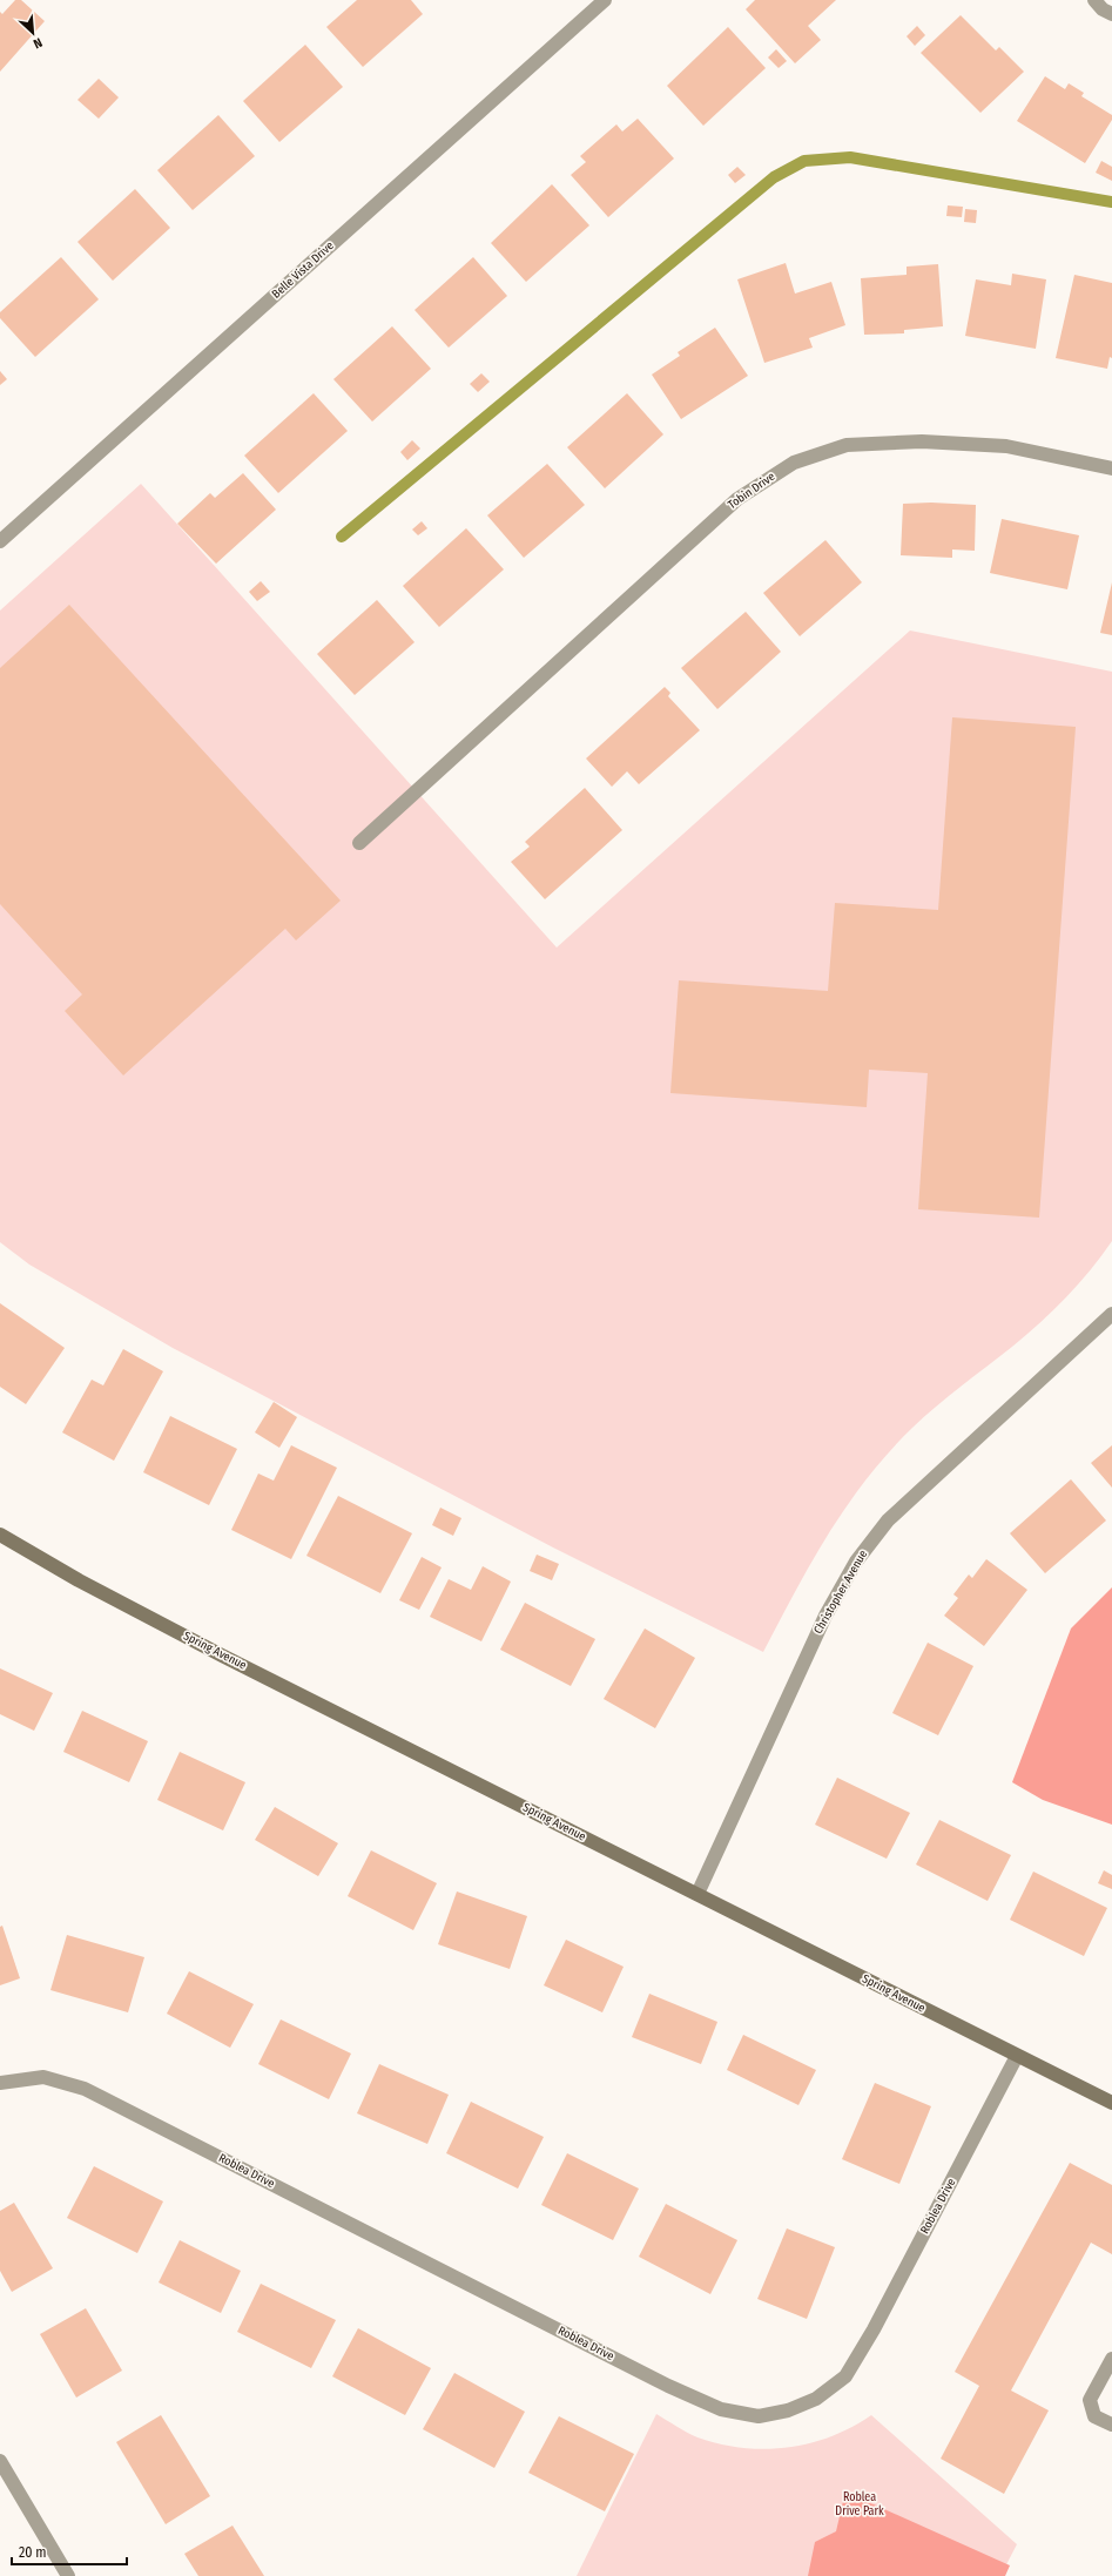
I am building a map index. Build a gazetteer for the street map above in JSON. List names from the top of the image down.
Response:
{
  "streets": {
    "street": [
      "Belle Vista Drive",
      "Tobin Drive",
      "Christopher Avenue",
      "Spring Avenue",
      "Roblea Drive"
    ]
  },
  "crossings": [
    ["Christopher Avenue", "Spring Avenue"],
    ["Spring Avenue", "Roblea Drive"]
  ],
  "parks": ["Roblea Drive Park"],
  "scale_bar": "20 m",
  "north": "bottom right"
}
